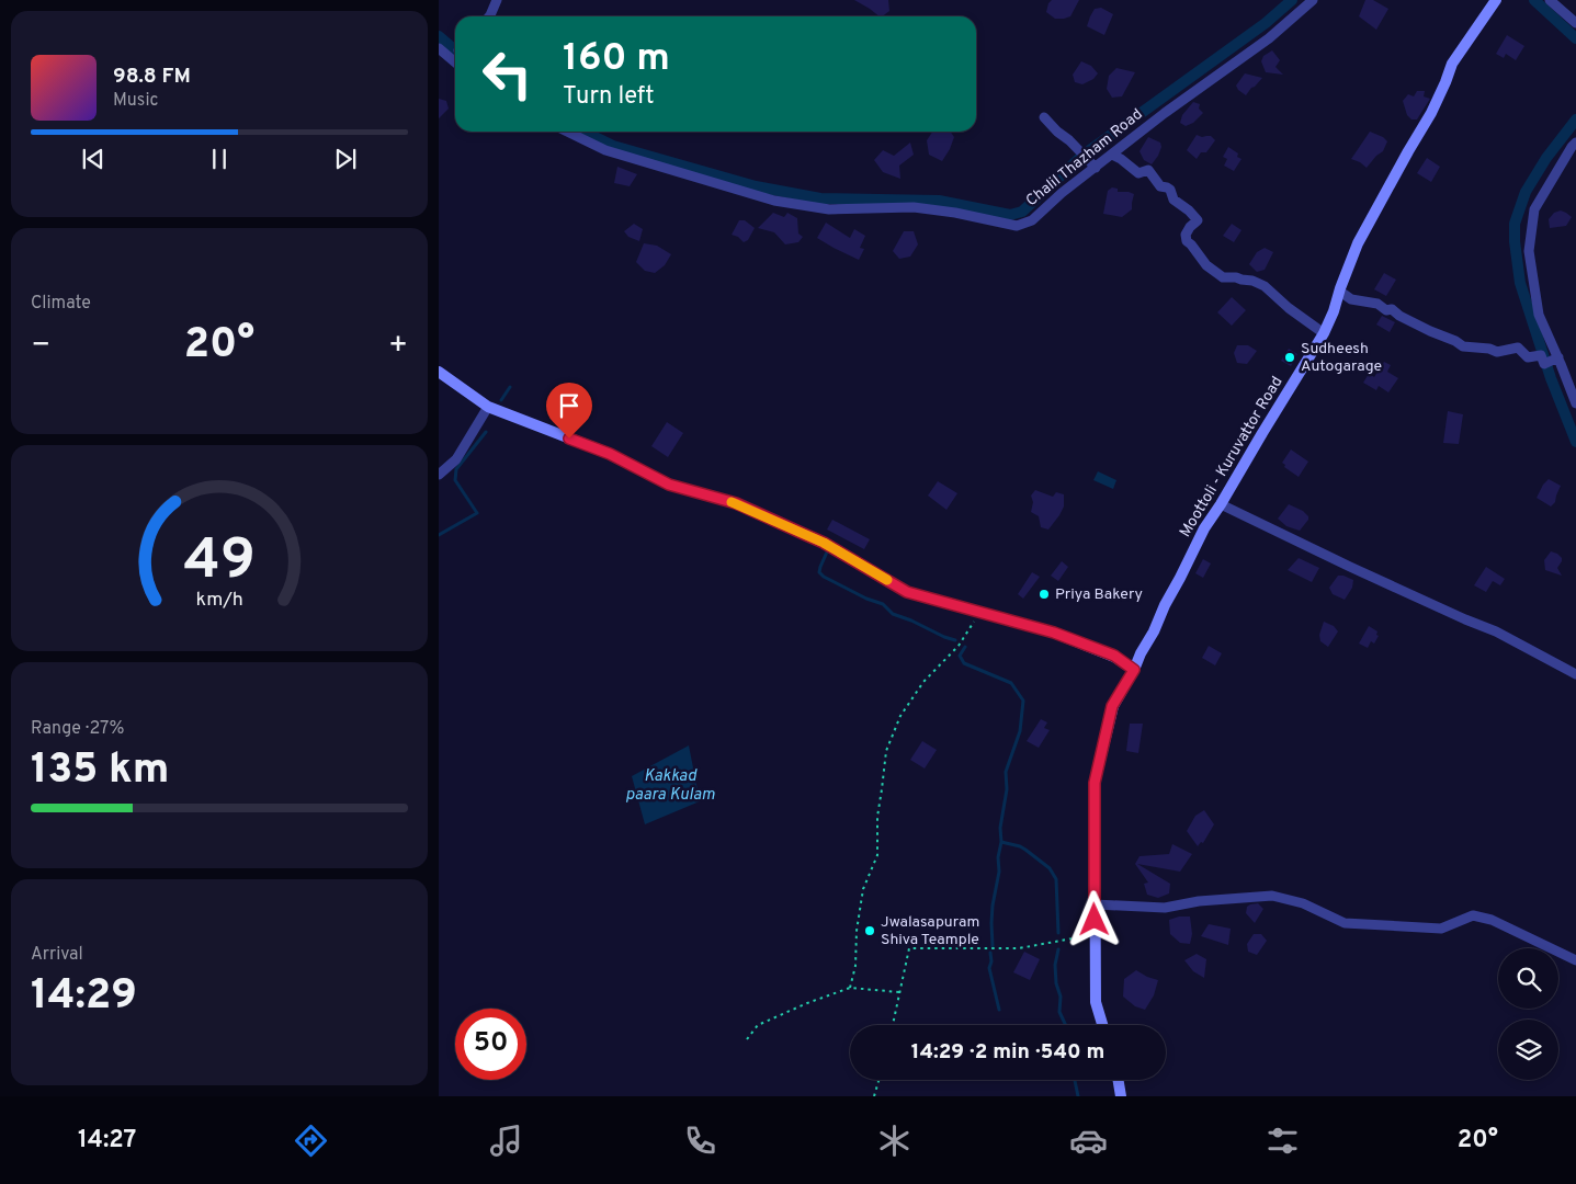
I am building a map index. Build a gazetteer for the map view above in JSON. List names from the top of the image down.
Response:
{
  "streets": {
    "main road": ["Moottoli - Kuruvattor Road"],
    "street": ["Chalil Thazham Road"]
  },
  "water": ["Kakkad paara Kulam"],
  "places": ["Sudheesh Autogarage", "Priya Bakery", "Jwalasapuram Shiva Teample"],
  "page": {
    "turn": ["160 m", "Turn left"],
    "song": ["98.8 FM", "Music"],
    "tile": [
      "Climate",
      ["Range · 27%", "135 km"],
      ["Arrival", "14:29"]
    ],
    "heat": ["−", "20°", "+"],
    "limit": "50",
    "trip": "14:29 · 2 min · 540 m",
    "tabs": ["14:27", "20°"],
    "gauge": ["49", "km/h"]
  }
}
